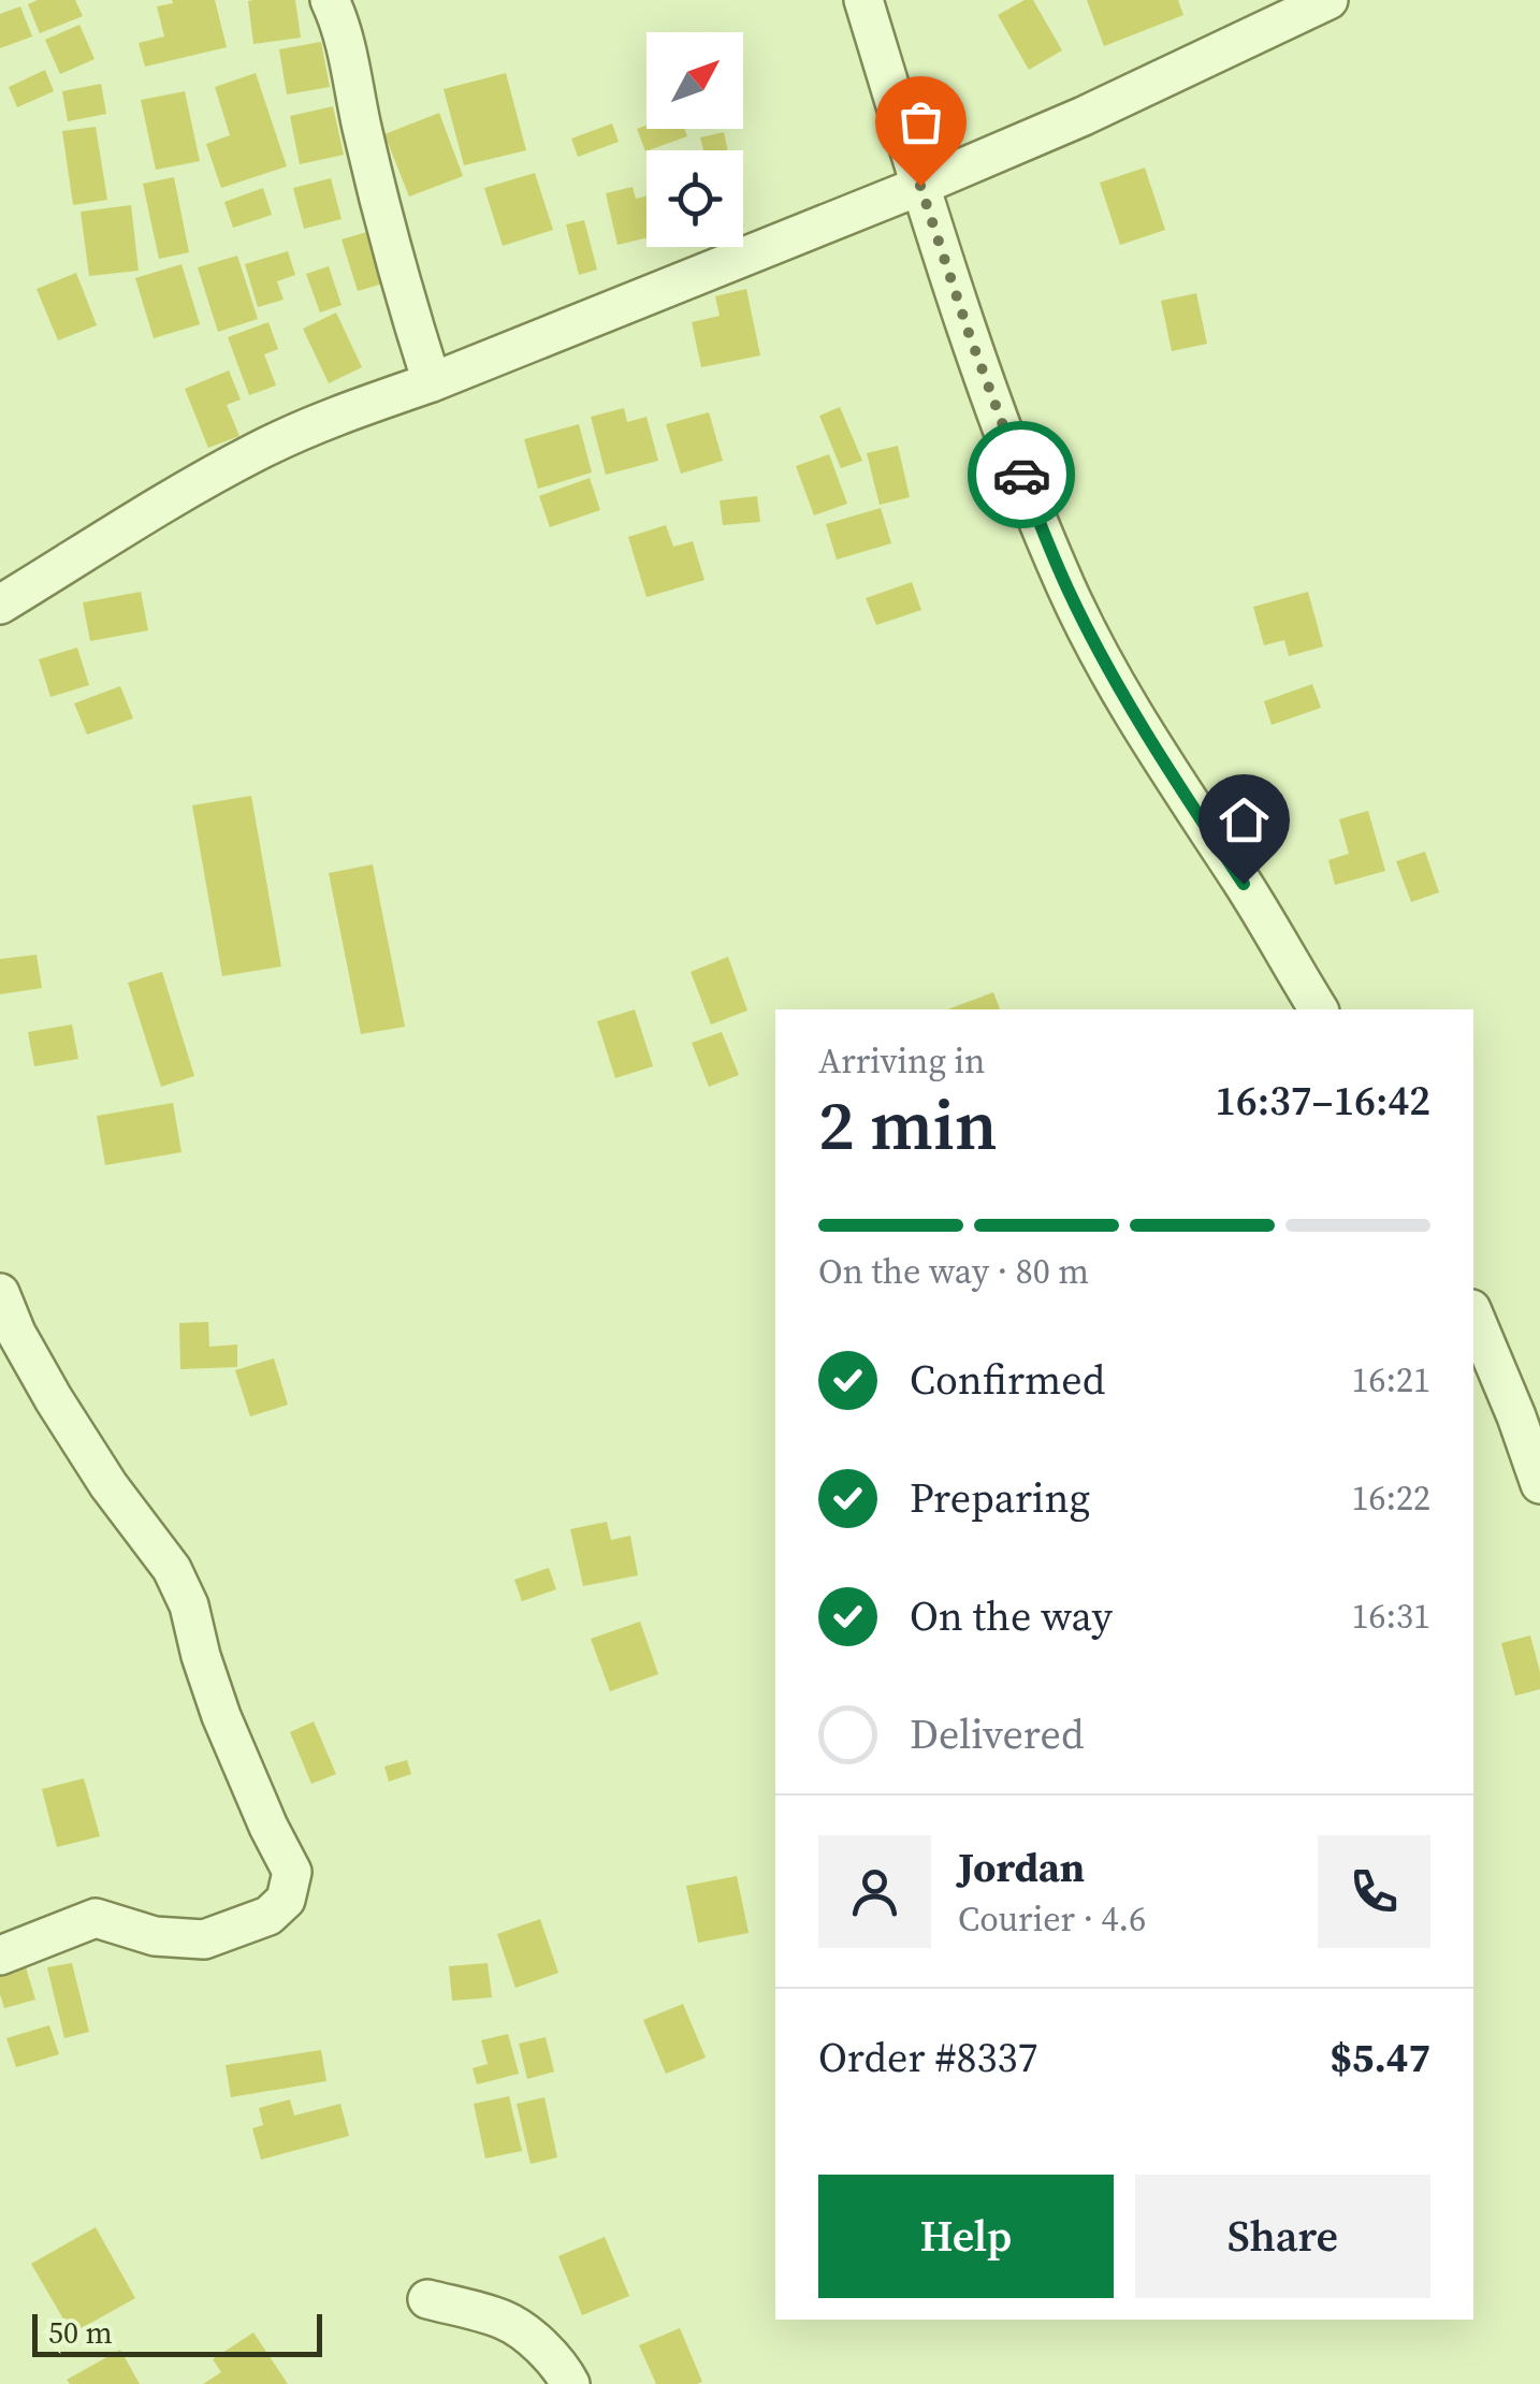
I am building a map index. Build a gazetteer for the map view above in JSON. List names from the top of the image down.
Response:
{
  "scale_bar": "50 m",
  "north": "top right",
  "page": {
    "heading": ["2 min", "Arriving in", "16:37–16:42"],
    "panel": [
      "Jordan",
      "Courier · 4.6",
      "Order #8337",
      "$5.47"
    ],
    "bar": "On the way · 80 m",
    "list": [
      ["Confirmed", "16:21"],
      ["Preparing", "16:22"],
      ["On the way", "16:31"],
      "Delivered"
    ],
    "buttons": ["Help", "Share"],
    "scale": "50 m"
  }
}
